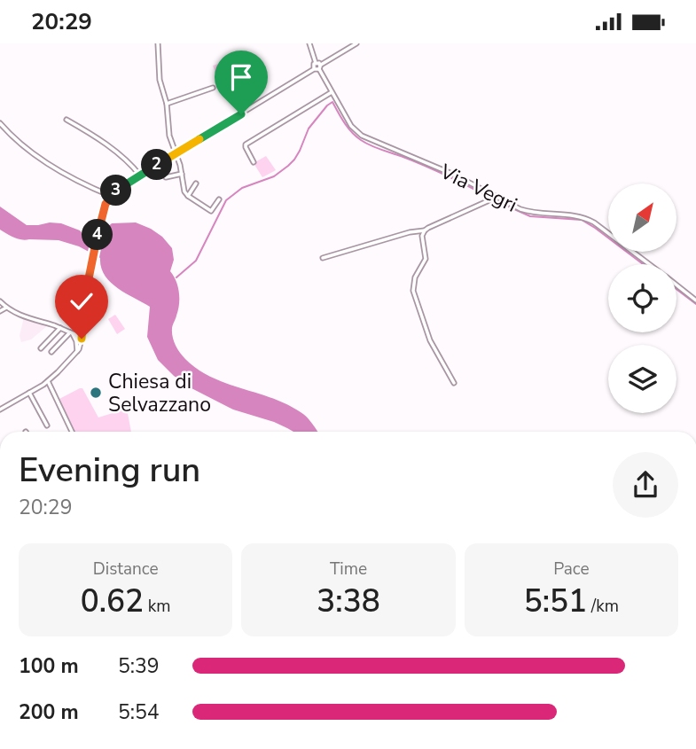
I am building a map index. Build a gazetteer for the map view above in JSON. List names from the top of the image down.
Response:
{
  "streets": {
    "street": ["Via Vegri"]
  },
  "places": ["Chiesa di Selvazzano"],
  "north": "top right",
  "page": {
    "status": "20:29",
    "pins": ["2", "3", "4"],
    "heading": ["Evening run", "20:29"],
    "stats": [
      ["Distance", "0.62 km"],
      ["Time", "3:38"],
      ["Pace", "5:51 /km"]
    ],
    "list": [
      {
        "name": "100 m",
        "note": "5:39"
      },
      {
        "name": "200 m",
        "note": "5:54"
      }
    ]
  }
}
